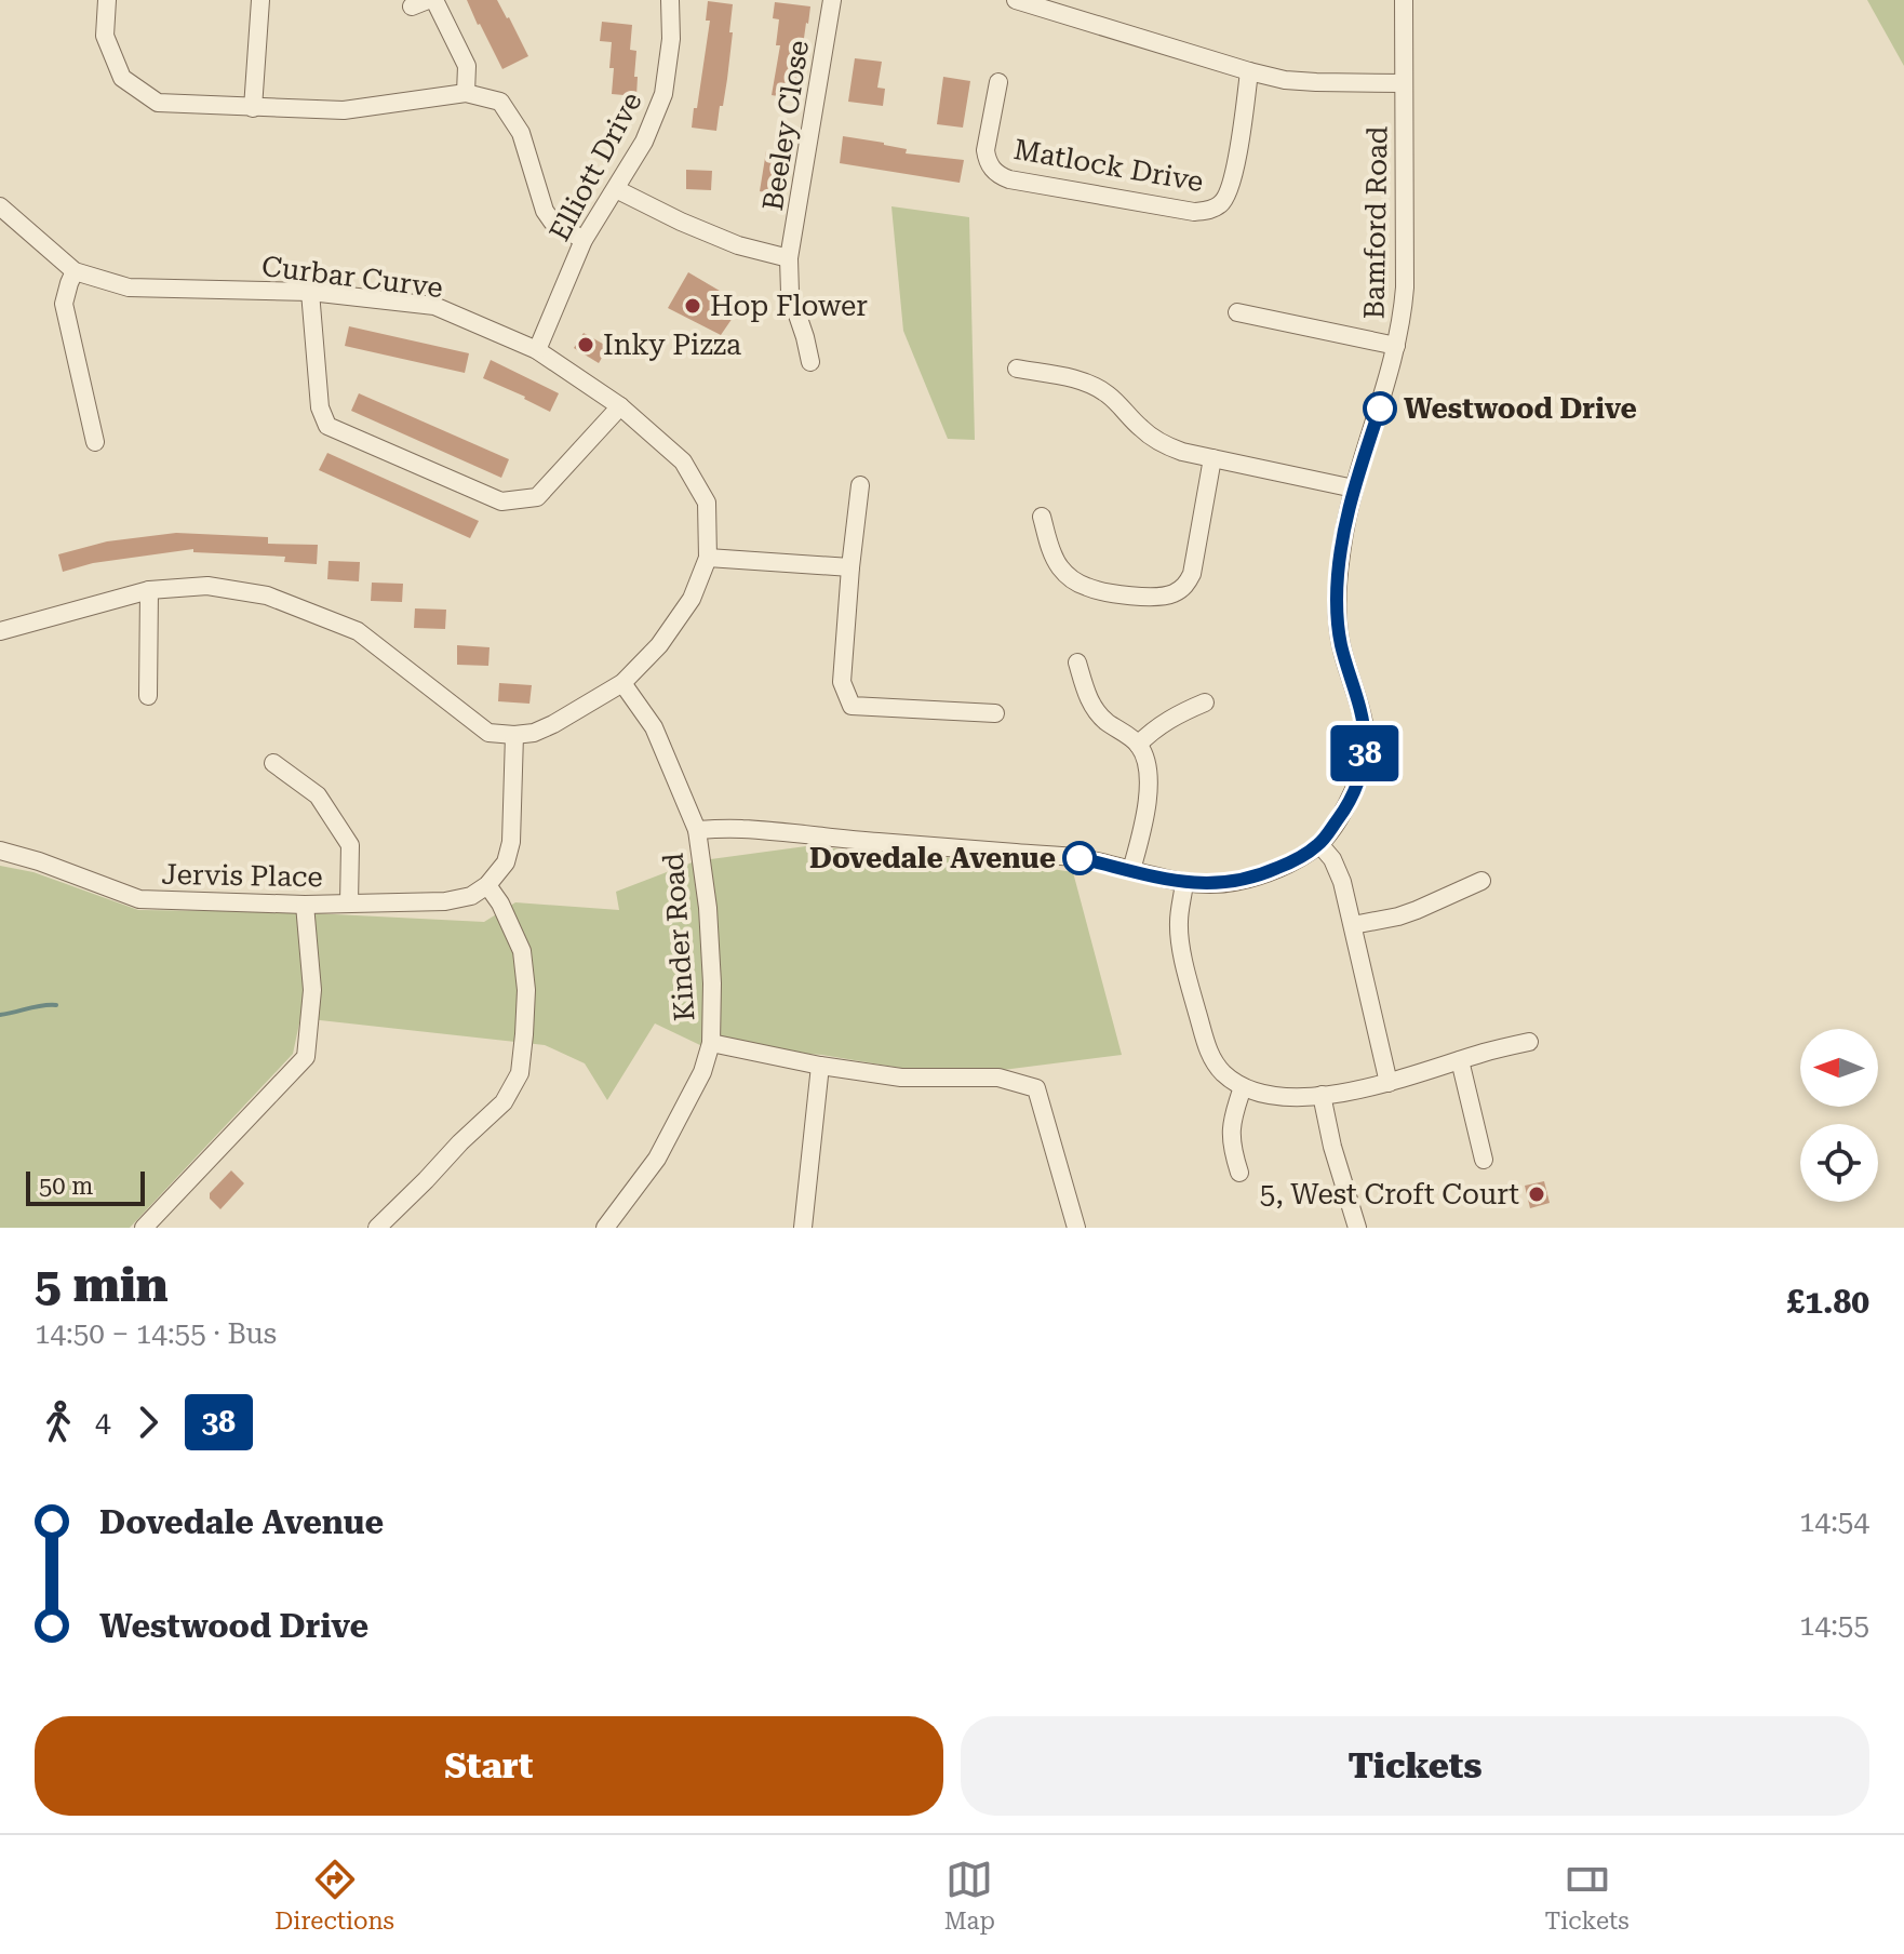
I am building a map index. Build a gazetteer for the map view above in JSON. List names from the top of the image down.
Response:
{
  "streets": {
    "street": [
      "Beeley Close",
      "Matlock Drive",
      "Elliott Drive",
      "Bamford Road",
      "Curbar Curve",
      "Jervis Place",
      "Kinder Road"
    ]
  },
  "crossings": [
    ["Beeley Close", "Elliott Drive"],
    ["Elliott Drive", "Curbar Curve"],
    ["Bamford Road", "Kinder Road"],
    ["Curbar Curve", "Kinder Road"]
  ],
  "places": [
    "Hop Flower",
    "Inky Pizza",
    "Westwood Drive",
    "Dovedale Avenue",
    "5, West Croft Court"
  ],
  "lines": ["bus line 38"],
  "scale_bar": "50 m",
  "north": "left",
  "page": {
    "on_map": "38",
    "scale": "50 m",
    "heading": ["5 min", "14:50 – 14:55 · Bus", "£1.80"],
    "legs": ["4", "38"],
    "list": [
      {
        "name": "Dovedale Avenue",
        "value": "14:54"
      },
      {
        "name": "Westwood Drive",
        "value": "14:55"
      }
    ],
    "buttons": ["Start", "Tickets"],
    "tabs": ["Directions", "Map", "Tickets"]
  }
}
